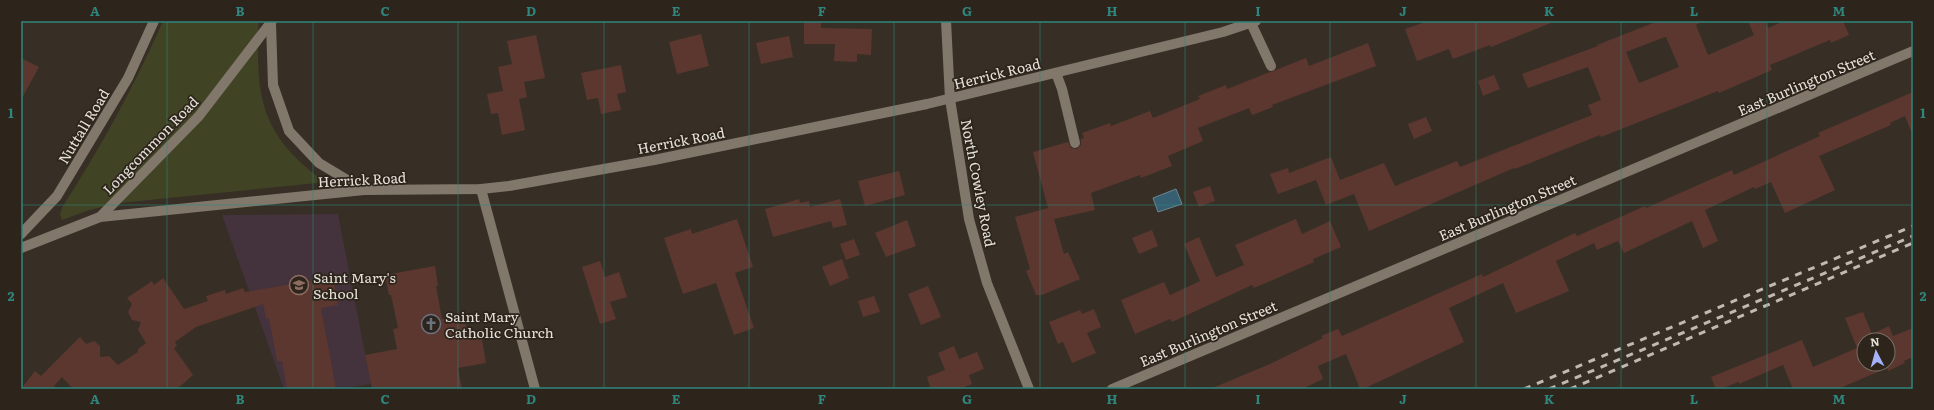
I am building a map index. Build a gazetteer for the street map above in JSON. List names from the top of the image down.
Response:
{
  "streets": {
    "street": [
      "Herrick Road",
      "East Burlington Street",
      "Nuttall Road",
      "Longcommon Road",
      "North Cowley Road"
    ]
  },
  "crossings": [
    ["Herrick Road", "Longcommon Road"],
    ["Herrick Road", "North Cowley Road"]
  ],
  "places": {
    "school or university": ["Saint Mary's School"],
    "church": ["Saint Mary Catholic Church"]
  },
  "north": "top",
  "grid": {
    "columns": [
      "A",
      "B",
      "C",
      "D",
      "E",
      "F",
      "G",
      "H",
      "I",
      "J",
      "K",
      "L",
      "M"
    ],
    "rows": ["1", "2"]
  }
}
